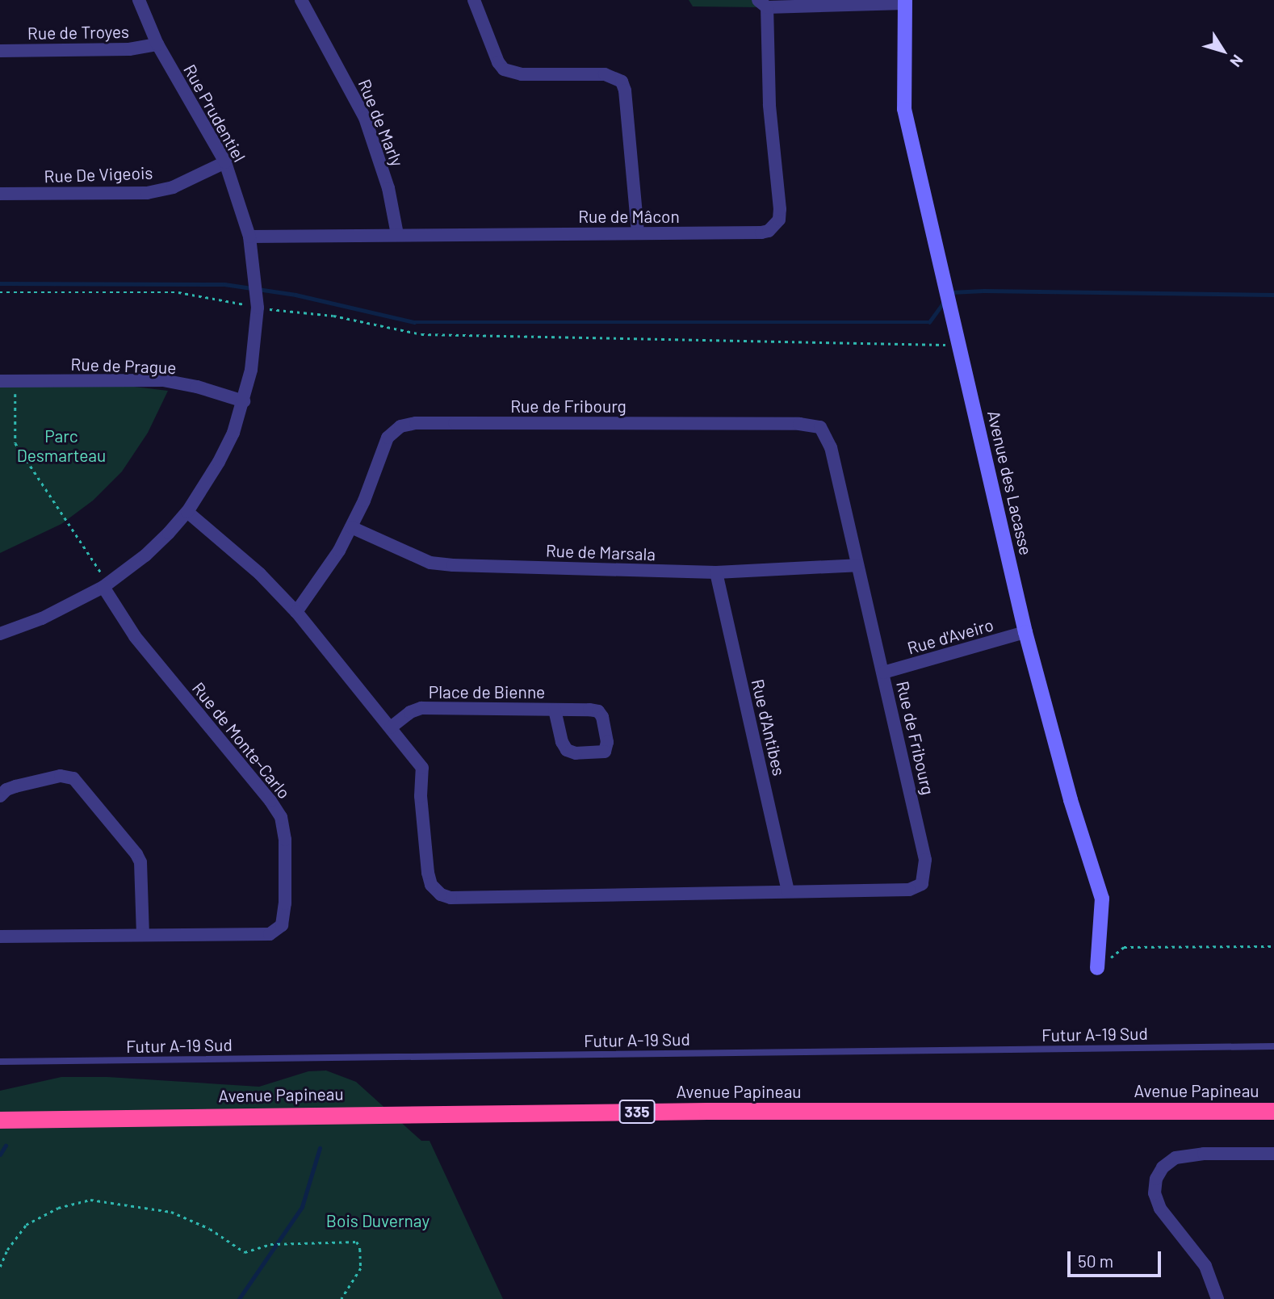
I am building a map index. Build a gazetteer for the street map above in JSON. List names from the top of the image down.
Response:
{
  "streets": {
    "highway": ["Avenue Papineau", "335"],
    "street": [
      "Rue de Troyes",
      "Rue Prudentiel",
      "Rue de Marly",
      "Rue De Vigeois",
      "Rue de Mâcon",
      "Rue de Prague",
      "Rue de Fribourg",
      "Avenue des Lacasse",
      "Rue de Marsala",
      "Rue d'Aveiro",
      "Place de Bienne",
      "Rue d'Antibes",
      "Rue de Monte-Carlo"
    ],
    "lane": ["Futur A-19 Sud"]
  },
  "crossings": [
    ["Rue de Troyes", "Rue Prudentiel"],
    ["Rue Prudentiel", "Rue De Vigeois"],
    ["Rue Prudentiel", "Rue de Mâcon"],
    ["Rue Prudentiel", "Rue de Prague"],
    ["Rue Prudentiel", "Rue de Fribourg"],
    ["Rue Prudentiel", "Rue de Monte-Carlo"],
    ["Rue de Marly", "Rue de Mâcon"],
    ["Rue de Fribourg", "Rue de Marsala"],
    ["Rue de Fribourg", "Rue d'Aveiro"],
    ["Rue de Fribourg", "Place de Bienne"],
    ["Rue de Fribourg", "Rue d'Antibes"],
    ["Avenue des Lacasse", "Rue d'Aveiro"],
    ["Rue de Marsala", "Rue d'Antibes"]
  ],
  "parks": ["Parc Desmarteau", "Bois Duvernay"],
  "scale_bar": "50 m",
  "north": "bottom right"
}
